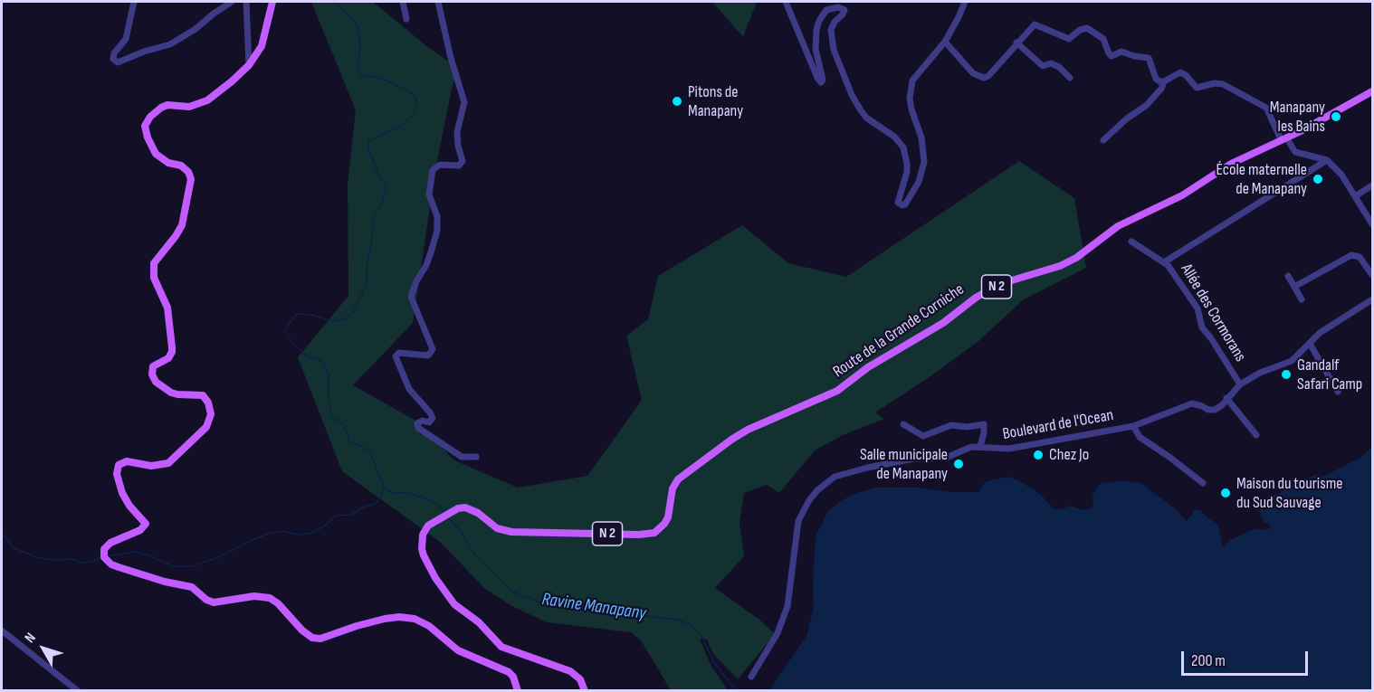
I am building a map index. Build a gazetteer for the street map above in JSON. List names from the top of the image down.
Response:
{
  "streets": {
    "main road": ["N 2", "Route de la Grande Corniche"],
    "street": ["Allée des Cormorans", "Boulevard de l'Ocean"]
  },
  "crossings": [
    ["Allée des Cormorans", "Boulevard de l'Ocean"]
  ],
  "water": ["Ravine Manapany"],
  "places": [
    "Pitons de Manapany",
    "Manapany les Bains",
    "École maternelle de Manapany",
    "Gandalf Safari Camp",
    "Chez Jo",
    "Salle municipale de Manapany",
    "Maison du tourisme du Sud Sauvage"
  ],
  "scale_bar": "200 m",
  "north": "top left"
}
